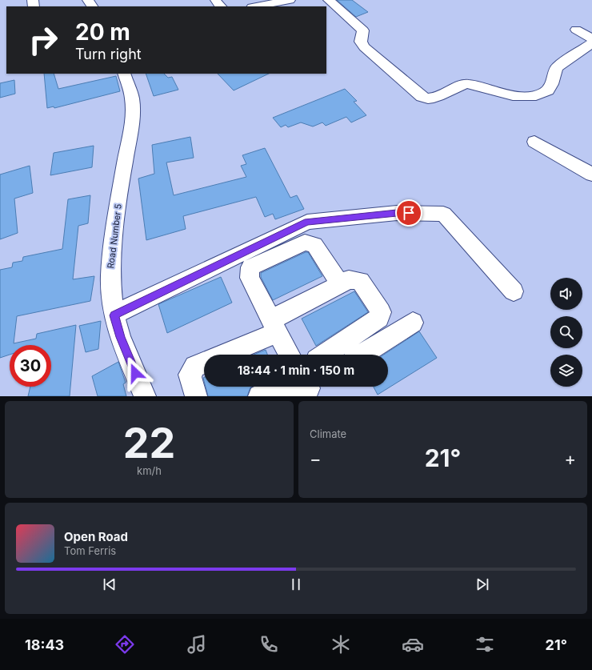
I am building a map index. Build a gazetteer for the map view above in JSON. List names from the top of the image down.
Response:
{
  "streets": {
    "street": ["Road Number 5"]
  },
  "page": {
    "turn": ["20 m", "Turn right"],
    "limit": "30",
    "trip": "18:44 · 1 min · 150 m",
    "tile": [
      ["22", "km/h"],
      "Climate"
    ],
    "heat": ["−", "21°", "+"],
    "song": ["Open Road", "Tom Ferris"],
    "tabs": ["18:43", "21°"]
  }
}
